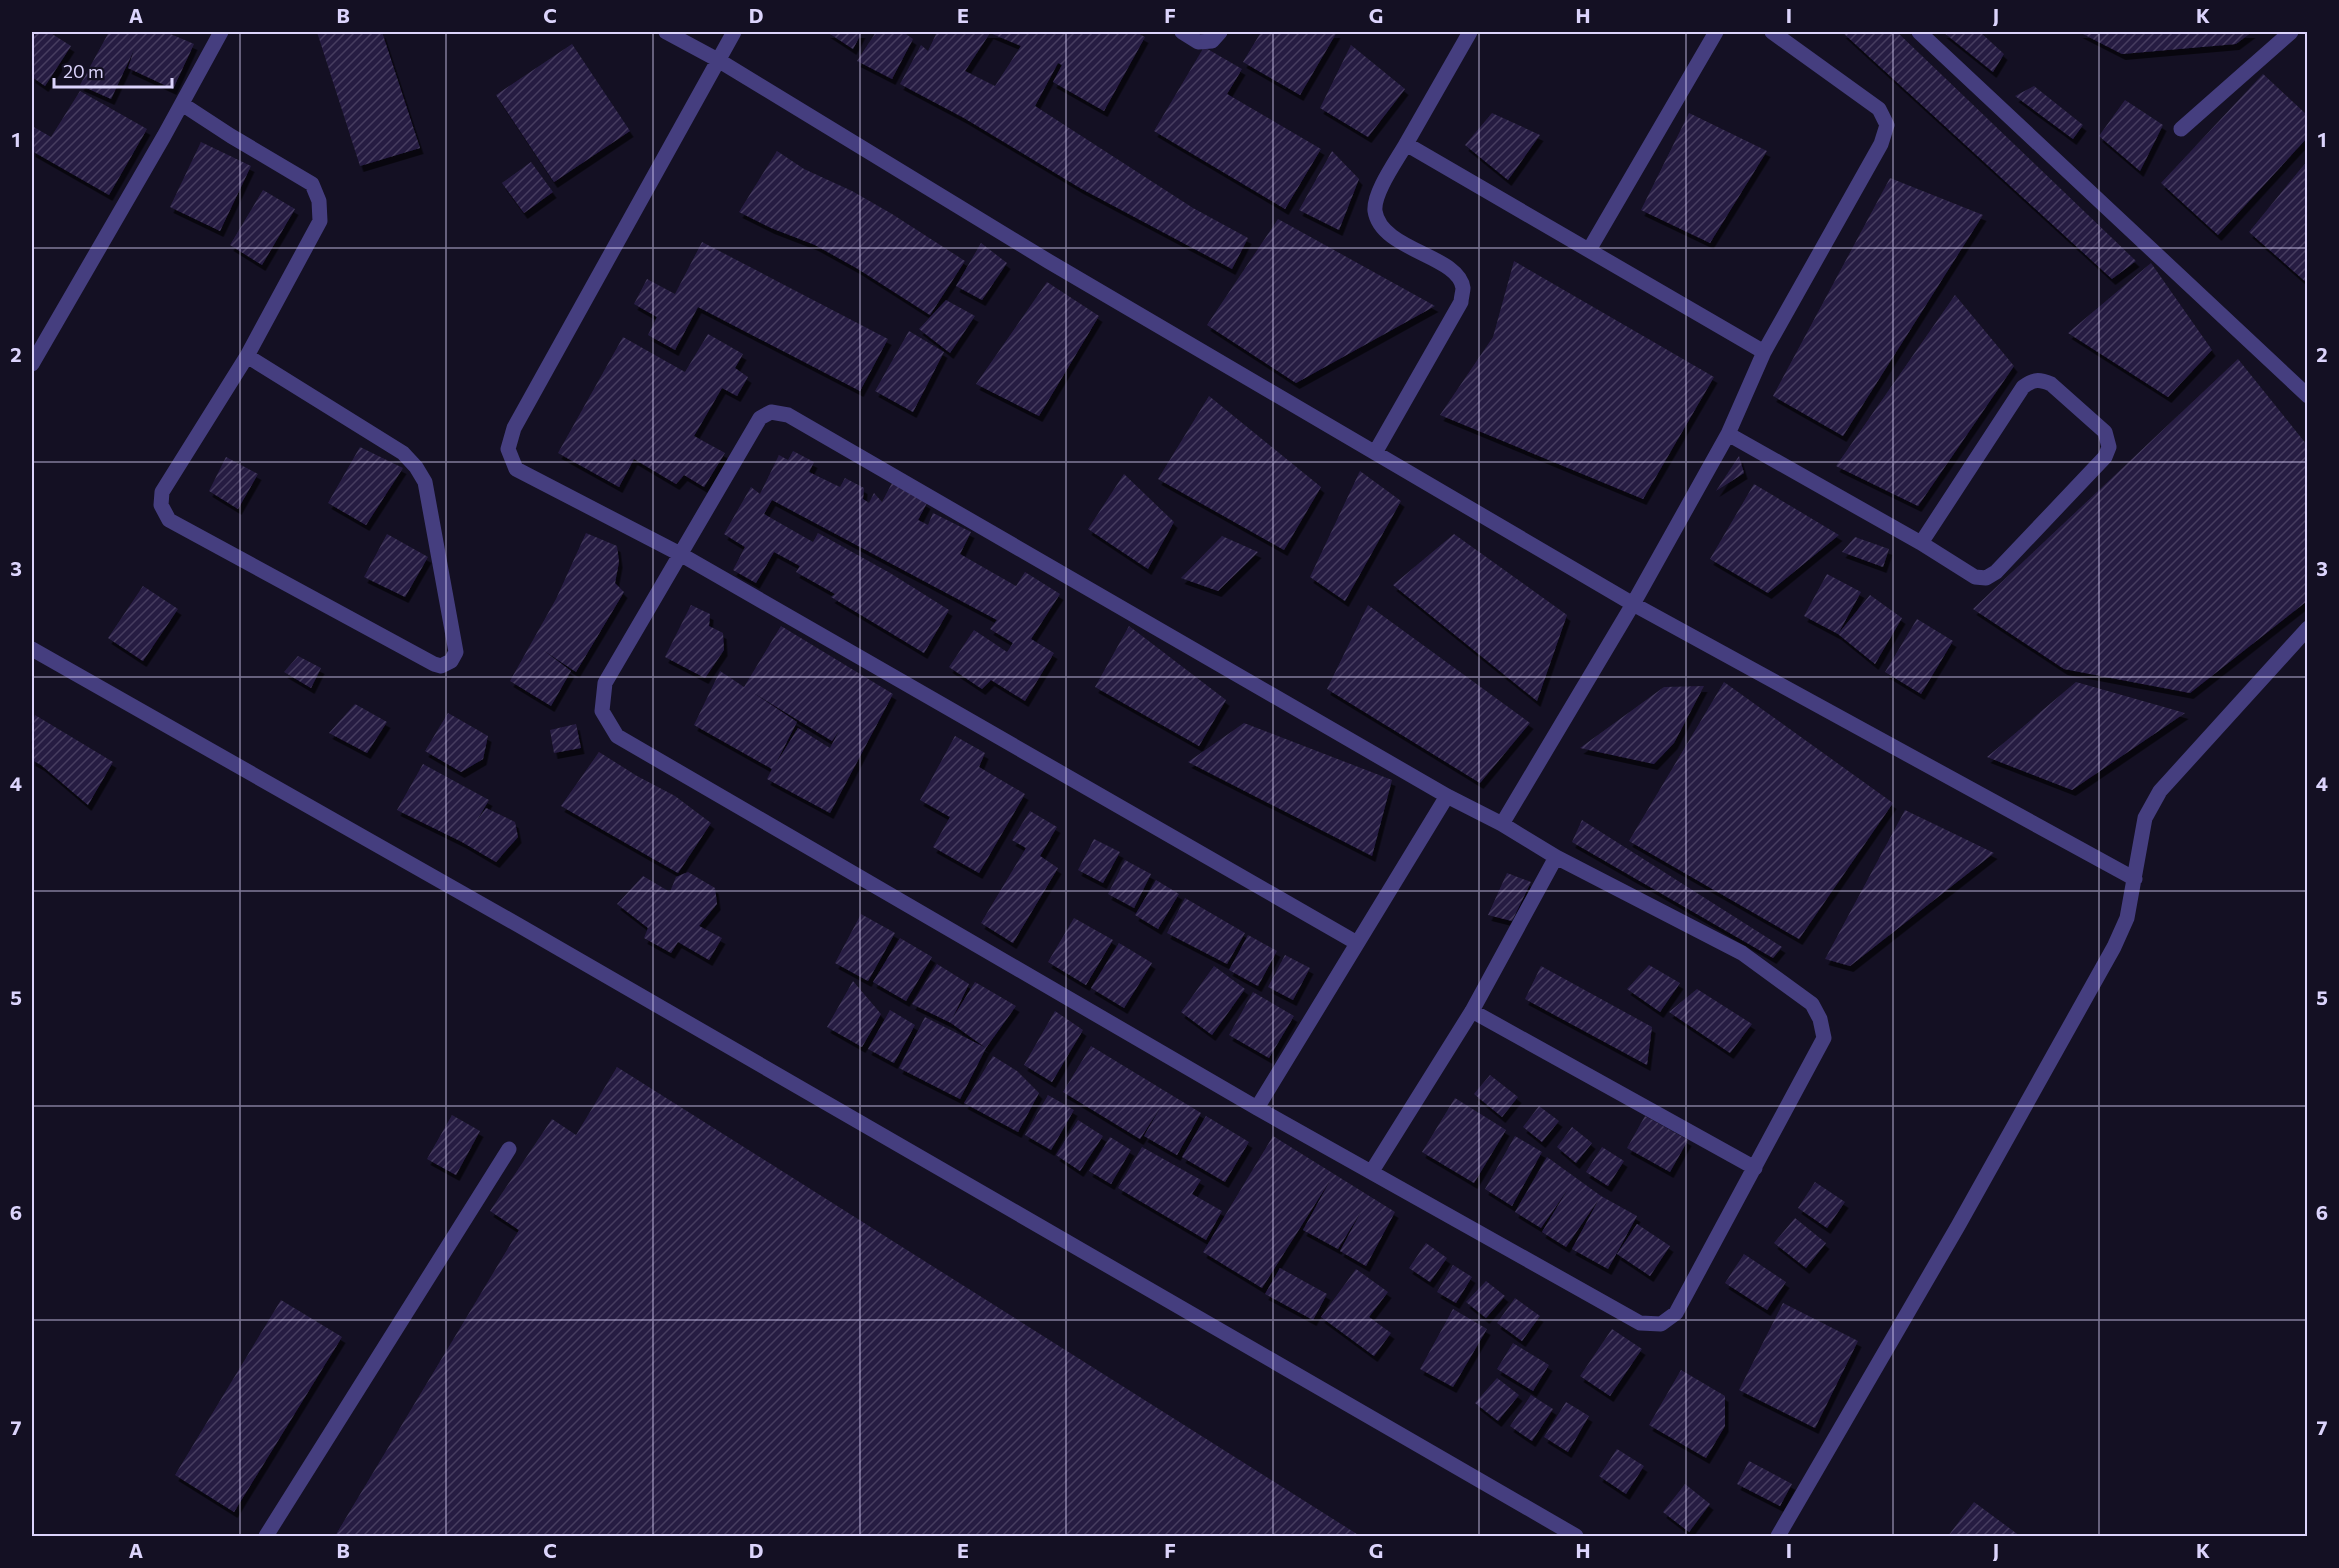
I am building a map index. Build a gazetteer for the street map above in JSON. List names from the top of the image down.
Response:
{
  "scale_bar": "20 m",
  "grid": {
    "columns": [
      "A",
      "B",
      "C",
      "D",
      "E",
      "F",
      "G",
      "H",
      "I",
      "J",
      "K"
    ],
    "rows": [
      "1",
      "2",
      "3",
      "4",
      "5",
      "6",
      "7"
    ]
  }
}
